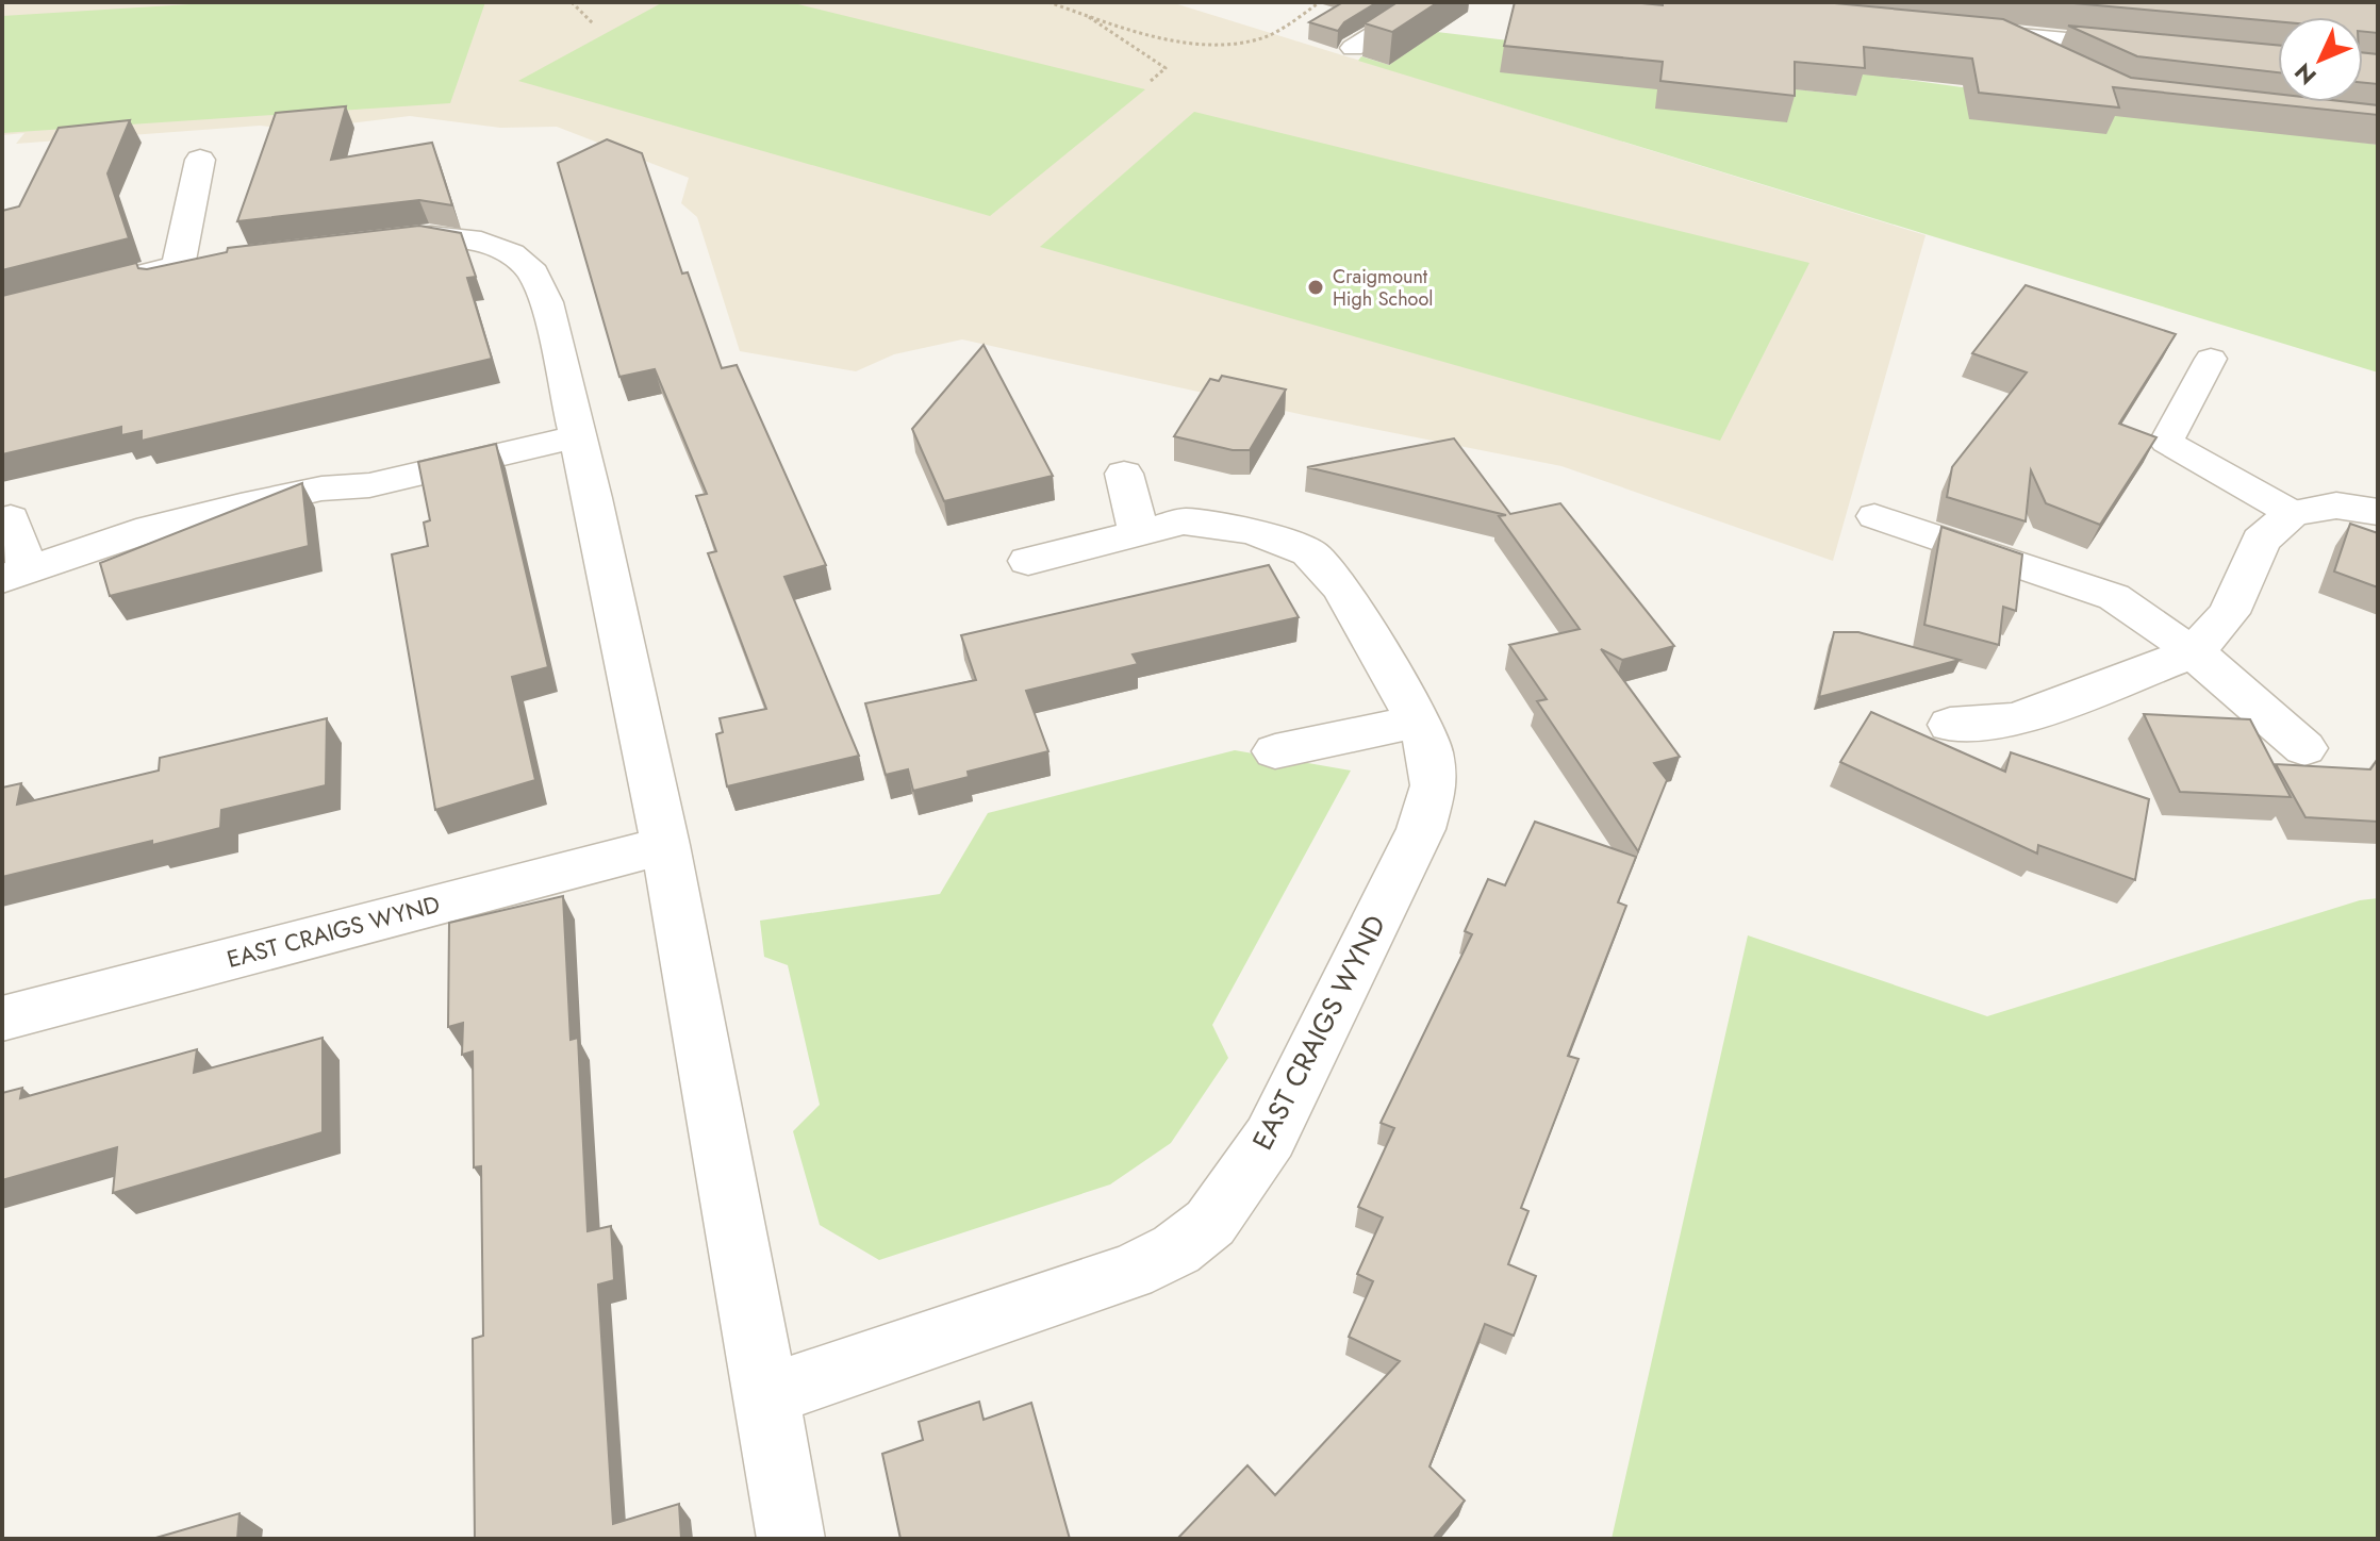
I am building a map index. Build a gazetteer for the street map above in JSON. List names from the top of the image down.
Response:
{
  "streets": {
    "street": ["EAST CRAIGS WYND"]
  },
  "places": ["Craigmount High School"],
  "north": "bottom left"
}
